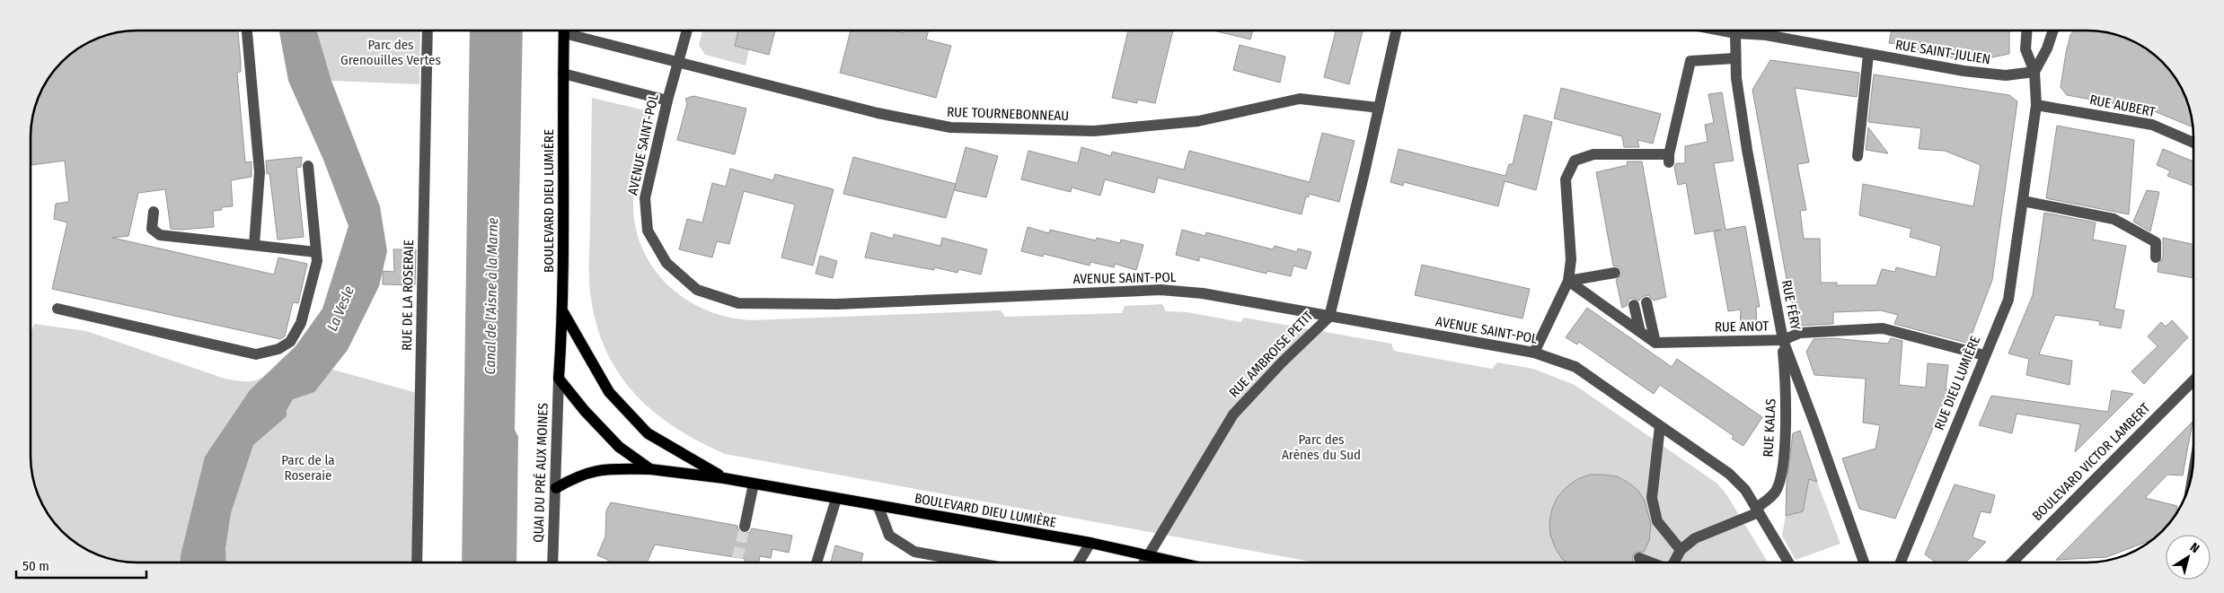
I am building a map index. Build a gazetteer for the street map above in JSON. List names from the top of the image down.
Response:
{
  "streets": {
    "main road": ["BOULEVARD DIEU LUMIÈRE"],
    "street": [
      "RUE SAINT-JULIEN",
      "RUE AUBERT",
      "RUE TOURNEBONNEAU",
      "AVENUE SAINT-POL",
      "RUE DE LA ROSERAIE",
      "RUE FÉRY",
      "RUE ANOT",
      "RUE AMBROISE PETIT",
      "RUE DIEU LUMIÈRE",
      "RUE KALAS",
      "BOULEVARD VICTOR LAMBERT",
      "QUAI DU PRÉ AUX MOINES"
    ]
  },
  "crossings": [
    ["RUE SAINT-JULIEN", "RUE FÉRY"],
    ["RUE SAINT-JULIEN", "RUE DIEU LUMIÈRE"],
    ["RUE AUBERT", "RUE DIEU LUMIÈRE"],
    ["RUE TOURNEBONNEAU", "AVENUE SAINT-POL"],
    ["RUE TOURNEBONNEAU", "RUE AMBROISE PETIT"],
    ["AVENUE SAINT-POL", "RUE AMBROISE PETIT"],
    ["AVENUE SAINT-POL", "RUE KALAS"],
    ["BOULEVARD DIEU LUMIÈRE", "RUE AMBROISE PETIT"],
    ["BOULEVARD DIEU LUMIÈRE", "QUAI DU PRÉ AUX MOINES"],
    ["RUE FÉRY", "RUE ANOT"],
    ["RUE FÉRY", "RUE KALAS"],
    ["RUE ANOT", "RUE DIEU LUMIÈRE"],
    ["RUE ANOT", "RUE KALAS"]
  ],
  "water": ["Canal de l'Aisne à la Marne", "La Vesle"],
  "parks": ["Parc des Grenouilles Vertes", "Parc des Arènes du Sud", "Parc de la Roseraie"],
  "scale_bar": "50 m",
  "north": "top right"
}
